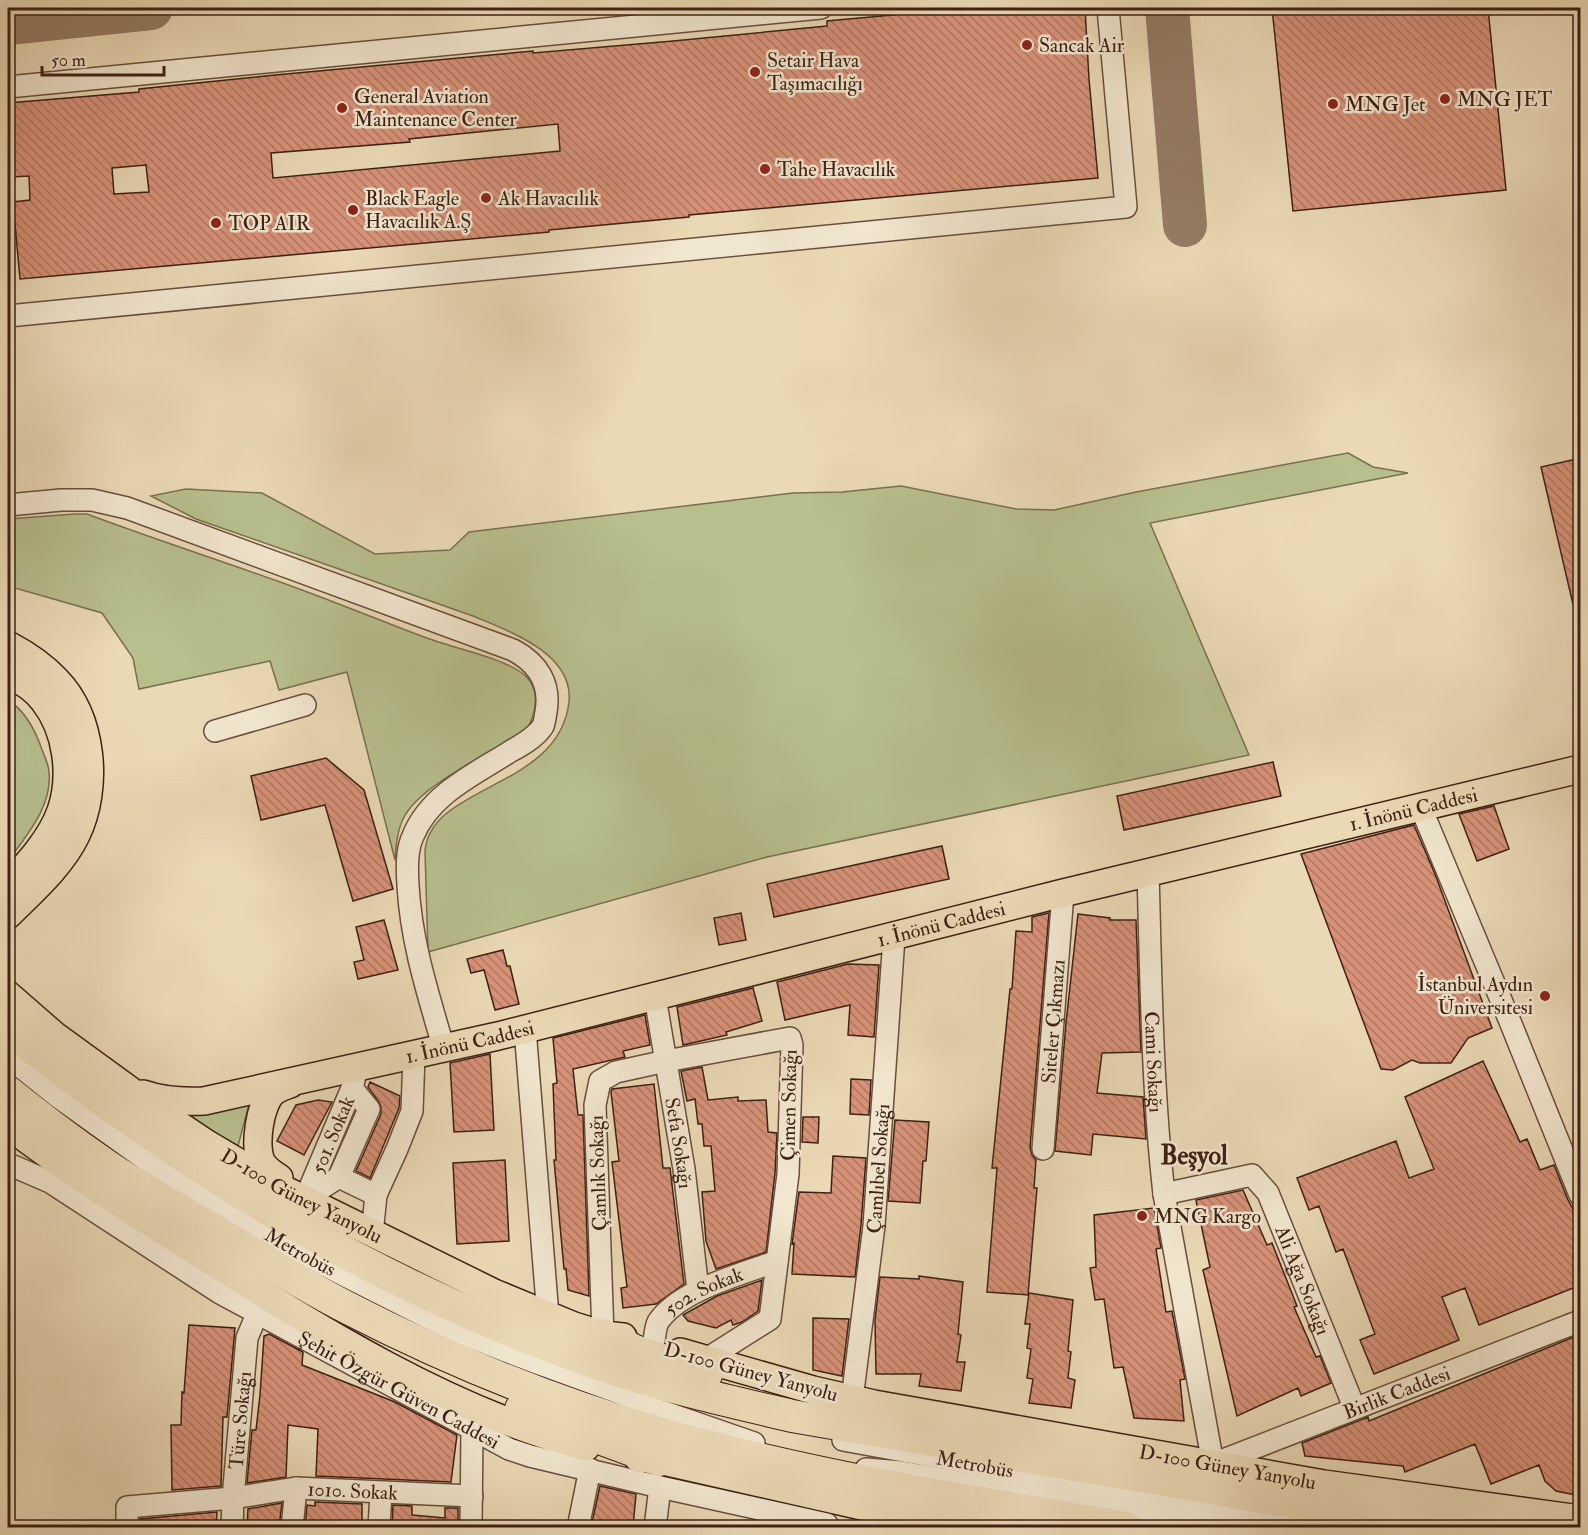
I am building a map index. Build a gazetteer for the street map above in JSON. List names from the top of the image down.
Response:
{
  "streets": {
    "main road": ["1. İnönü Caddesi", "D-100 Güney Yanyolu"],
    "street": [
      "Siteler Çıkmazı",
      "Cami Sokağı",
      "Çimen Sokağı",
      "501. Sokak",
      "Sefa Sokağı",
      "Çamlıbel Sokağı",
      "Çamlık Sokağı",
      "Metrobüs",
      "Ali Ağa Sokağı",
      "502. Sokak",
      "Şehit Özgür Güven Caddesi",
      "Birlik Caddesi",
      "Türe Sokağı",
      "1010. Sokak"
    ]
  },
  "crossings": [
    ["1. İnönü Caddesi", "Siteler Çıkmazı"],
    ["1. İnönü Caddesi", "Cami Sokağı"],
    ["1. İnönü Caddesi", "501. Sokak"],
    ["1. İnönü Caddesi", "Sefa Sokağı"],
    ["1. İnönü Caddesi", "Çamlıbel Sokağı"],
    ["Cami Sokağı", "D-100 Güney Yanyolu"],
    ["Cami Sokağı", "Ali Ağa Sokağı"],
    ["Cami Sokağı", "Birlik Caddesi"],
    ["Çimen Sokağı", "Sefa Sokağı"],
    ["Çimen Sokağı", "Çamlık Sokağı"],
    ["Çimen Sokağı", "502. Sokak"],
    ["501. Sokak", "D-100 Güney Yanyolu"],
    ["Sefa Sokağı", "Çamlık Sokağı"],
    ["Sefa Sokağı", "502. Sokak"],
    ["Çamlıbel Sokağı", "D-100 Güney Yanyolu"],
    ["Çamlık Sokağı", "D-100 Güney Yanyolu"],
    ["D-100 Güney Yanyolu", "502. Sokak"],
    ["D-100 Güney Yanyolu", "Birlik Caddesi"],
    ["Ali Ağa Sokağı", "Birlik Caddesi"],
    ["Şehit Özgür Güven Caddesi", "Türe Sokağı"],
    ["Türe Sokağı", "1010. Sokak"]
  ],
  "districts": ["Beşyol"],
  "places": [
    "Sancak Air",
    "Setair Hava Taşımacılığı",
    "MNG JET",
    "MNG Jet",
    "General Aviation Maintenance Center",
    "Tahe Havacılık",
    "Ak Havacılık",
    "Black Eagle Havacılık A.Ş",
    "TOP AIR",
    "İstanbul Aydın Üniversitesi",
    "MNG Kargo"
  ],
  "scale_bar": "50 m"
}
